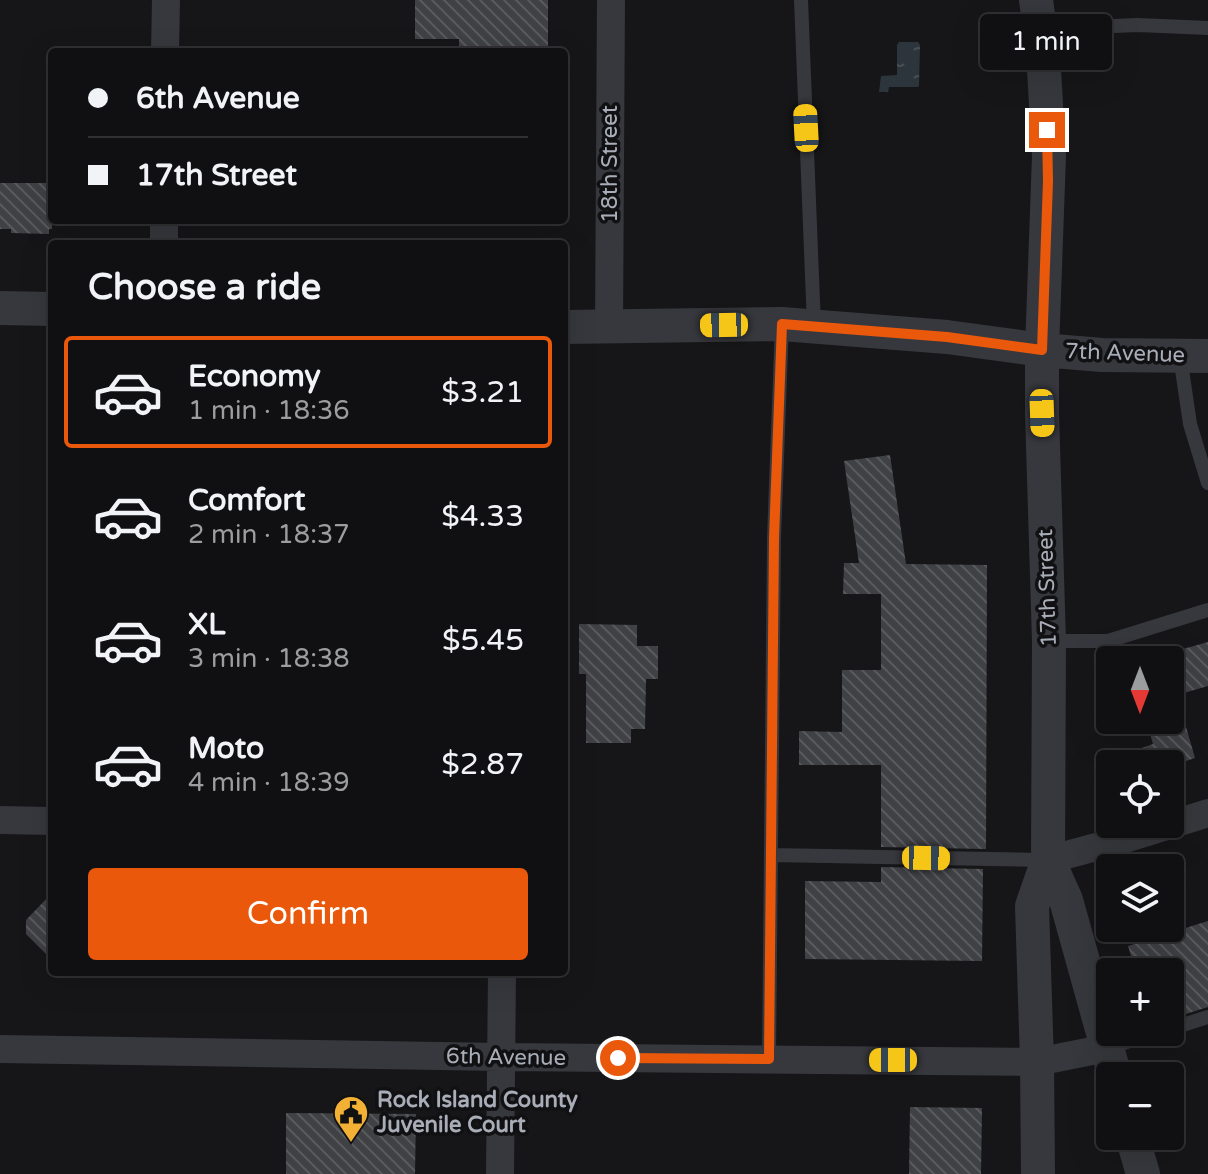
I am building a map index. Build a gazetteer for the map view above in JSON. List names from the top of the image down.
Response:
{
  "streets": {
    "street": [
      "18th Street",
      "7th Avenue",
      "17th Street",
      "6th Avenue"
    ]
  },
  "crossings": [
    ["18th Street", "7th Avenue"],
    ["7th Avenue", "17th Street"],
    ["17th Street", "6th Avenue"]
  ],
  "places": {
    "public building": ["Rock Island County Juvenile Court"]
  },
  "north": "bottom",
  "page": {
    "bubble": "1 min",
    "banner": ["6th Avenue", "17th Street"],
    "heading": "Choose a ride",
    "list": [
      {
        "name": "Economy",
        "note": "1 min · 18:36",
        "value": "$3.21"
      },
      {
        "name": "Comfort",
        "note": "2 min · 18:37",
        "value": "$4.33"
      },
      {
        "name": "XL",
        "note": "3 min · 18:38",
        "value": "$5.45"
      },
      {
        "name": "Moto",
        "note": "4 min · 18:39",
        "value": "$2.87"
      }
    ],
    "map_buttons": ["+", "−"],
    "buttons": "Confirm"
  }
}
